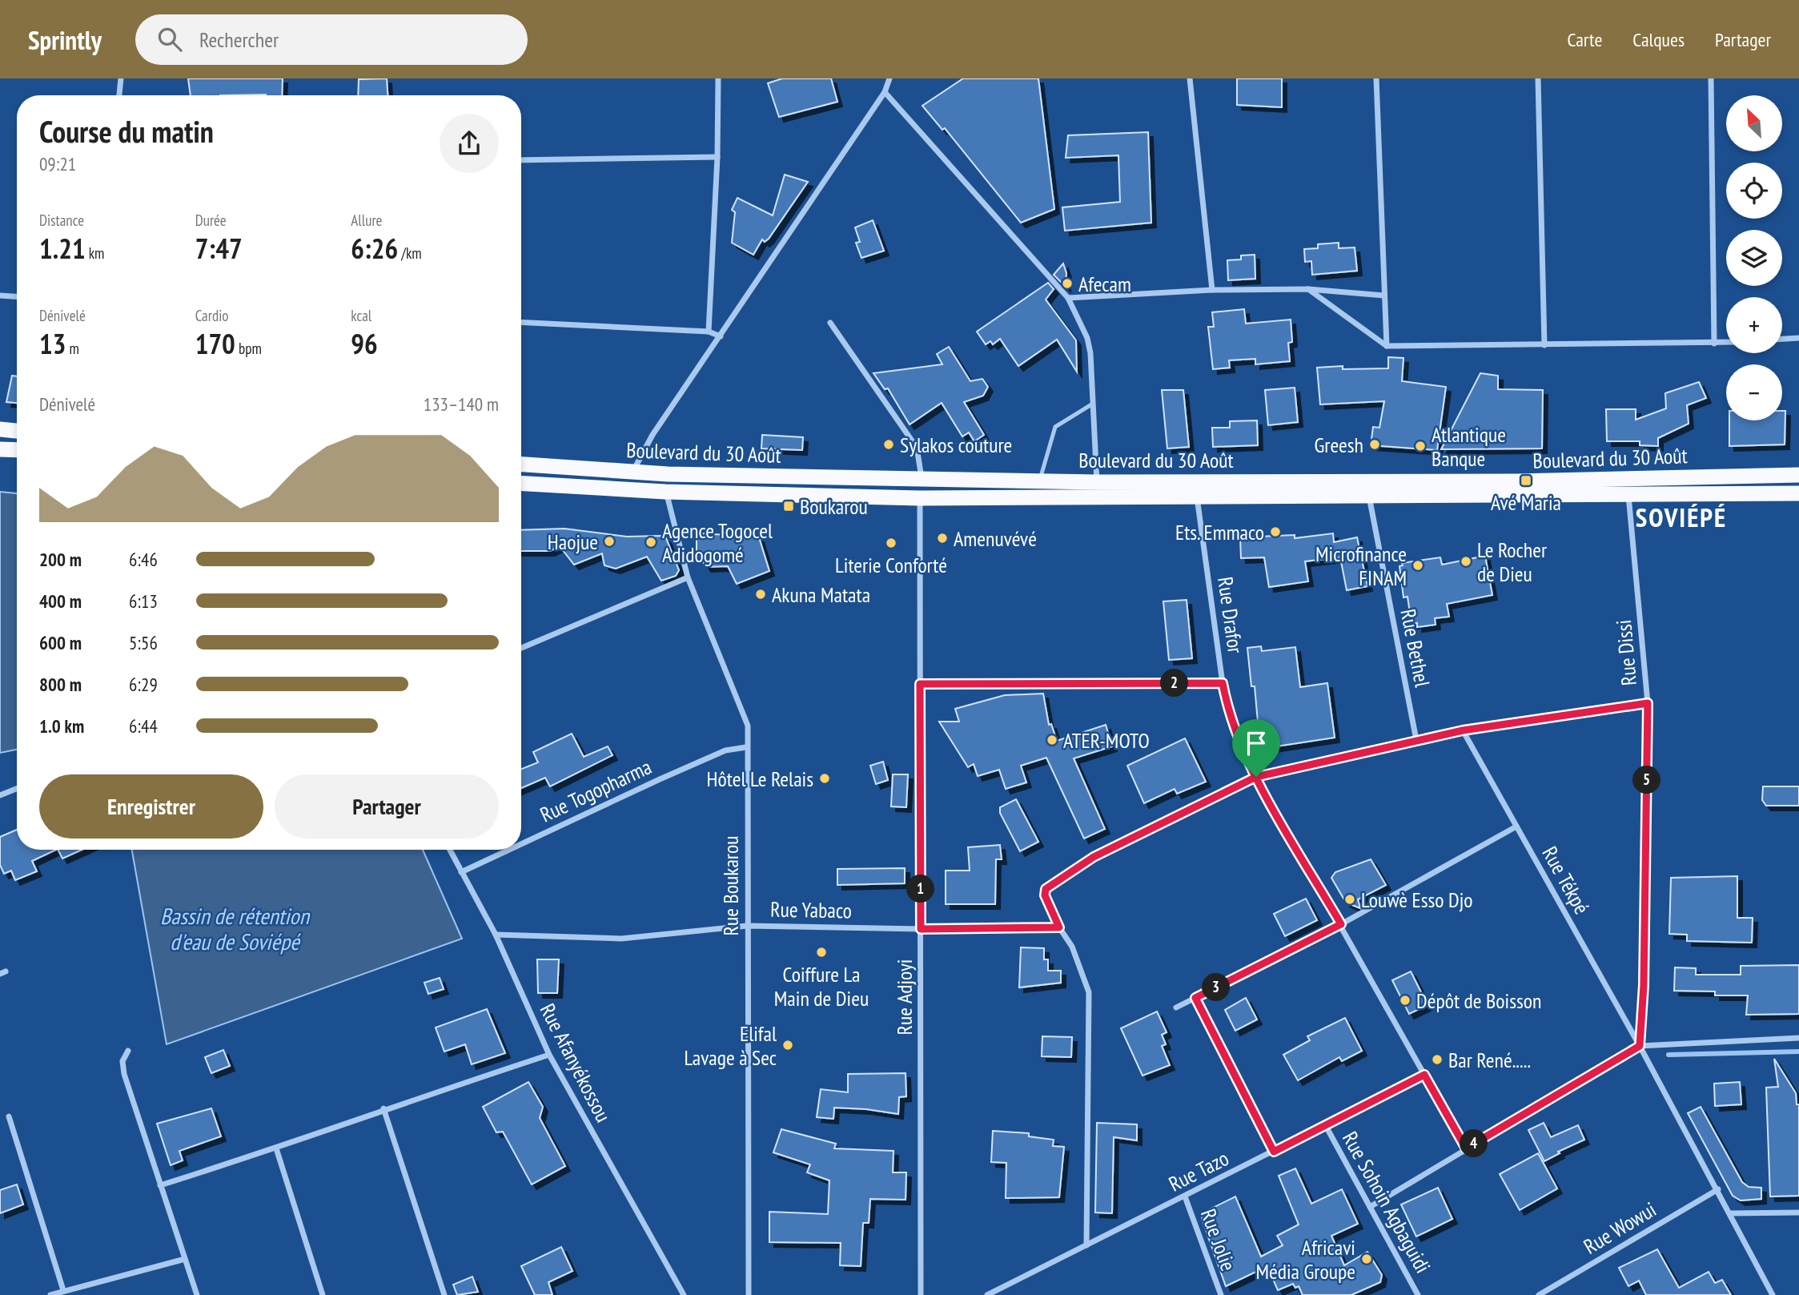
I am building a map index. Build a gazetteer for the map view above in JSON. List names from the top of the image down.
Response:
{
  "streets": {
    "highway": ["Boulevard du 30 Août"],
    "street": [
      "Rue Drafor",
      "Rue Bethel",
      "Rue Dissi",
      "Rue Togopharma",
      "Rue Tékpé",
      "Rue Boukarou",
      "Rue Yabaco",
      "Rue Adjoyi",
      "Rue Afanyékossou",
      "Rue Tazo",
      "Rue Sohoin Agbaguidi",
      "Rue Wowui",
      "Rue Jolie"
    ]
  },
  "crossings": [
    ["Boulevard du 30 Août", "Rue Drafor"],
    ["Boulevard du 30 Août", "Rue Bethel"],
    ["Boulevard du 30 Août", "Rue Dissi"],
    ["Boulevard du 30 Août", "Rue Boukarou"],
    ["Boulevard du 30 Août", "Rue Adjoyi"],
    ["Rue Drafor", "Rue Tazo"],
    ["Rue Dissi", "Rue Tékpé"],
    ["Rue Togopharma", "Rue Boukarou"],
    ["Rue Togopharma", "Rue Afanyékossou"],
    ["Rue Tékpé", "Rue Wowui"],
    ["Rue Boukarou", "Rue Yabaco"],
    ["Rue Yabaco", "Rue Adjoyi"],
    ["Rue Yabaco", "Rue Afanyékossou"],
    ["Rue Tazo", "Rue Sohoin Agbaguidi"],
    ["Rue Tazo", "Rue Jolie"]
  ],
  "districts": ["SOVIÉPÉ"],
  "water": ["Bassin de rétention d'eau de Soviépé"],
  "places": {
    "other": [
      "Afecam",
      "Sylakos couture",
      "Greesh",
      "Atlantique Banque",
      "Ets. Emmaco",
      "Amenuvévé",
      "Haojue",
      "Agence Togocel Adidogomé",
      "Literie Conforté",
      "Le Rocher de Dieu",
      "Microfinance FINAM",
      "Akuna Matata",
      "ATER-MOTO",
      "Hôtel Le Relais",
      "Louwè Esso Djo",
      "Coiffure La Main de Dieu",
      "Dépôt de Boisson",
      "Elifal Lavage à Sec",
      "Bar René.....",
      "Africavi Média Groupe"
    ],
    "transit": ["Avé Maria", "Boukarou"]
  },
  "north": "top left",
  "page": {
    "header": "Sprintly",
    "search": "Rechercher",
    "nav": ["Carte", "Calques", "Partager"],
    "map_buttons": ["+", "−"],
    "heading": ["Course du matin", "09:21"],
    "stats": [
      ["Distance", "1.21 km"],
      ["Durée", "7:47"],
      ["Allure", "6:26 /km"],
      ["Dénivelé", "13 m"],
      ["Cardio", "170 bpm"],
      ["kcal", "96"]
    ],
    "chart": ["Dénivelé", "133–140 m"],
    "list": [
      {
        "name": "200 m",
        "note": "6:46"
      },
      {
        "name": "400 m",
        "note": "6:13"
      },
      {
        "name": "600 m",
        "note": "5:56"
      },
      {
        "name": "800 m",
        "note": "6:29"
      },
      {
        "name": "1.0 km",
        "note": "6:44"
      }
    ],
    "pins": [
      "2",
      "5",
      "1",
      "3",
      "4"
    ],
    "buttons": ["Enregistrer", "Partager"]
  }
}
